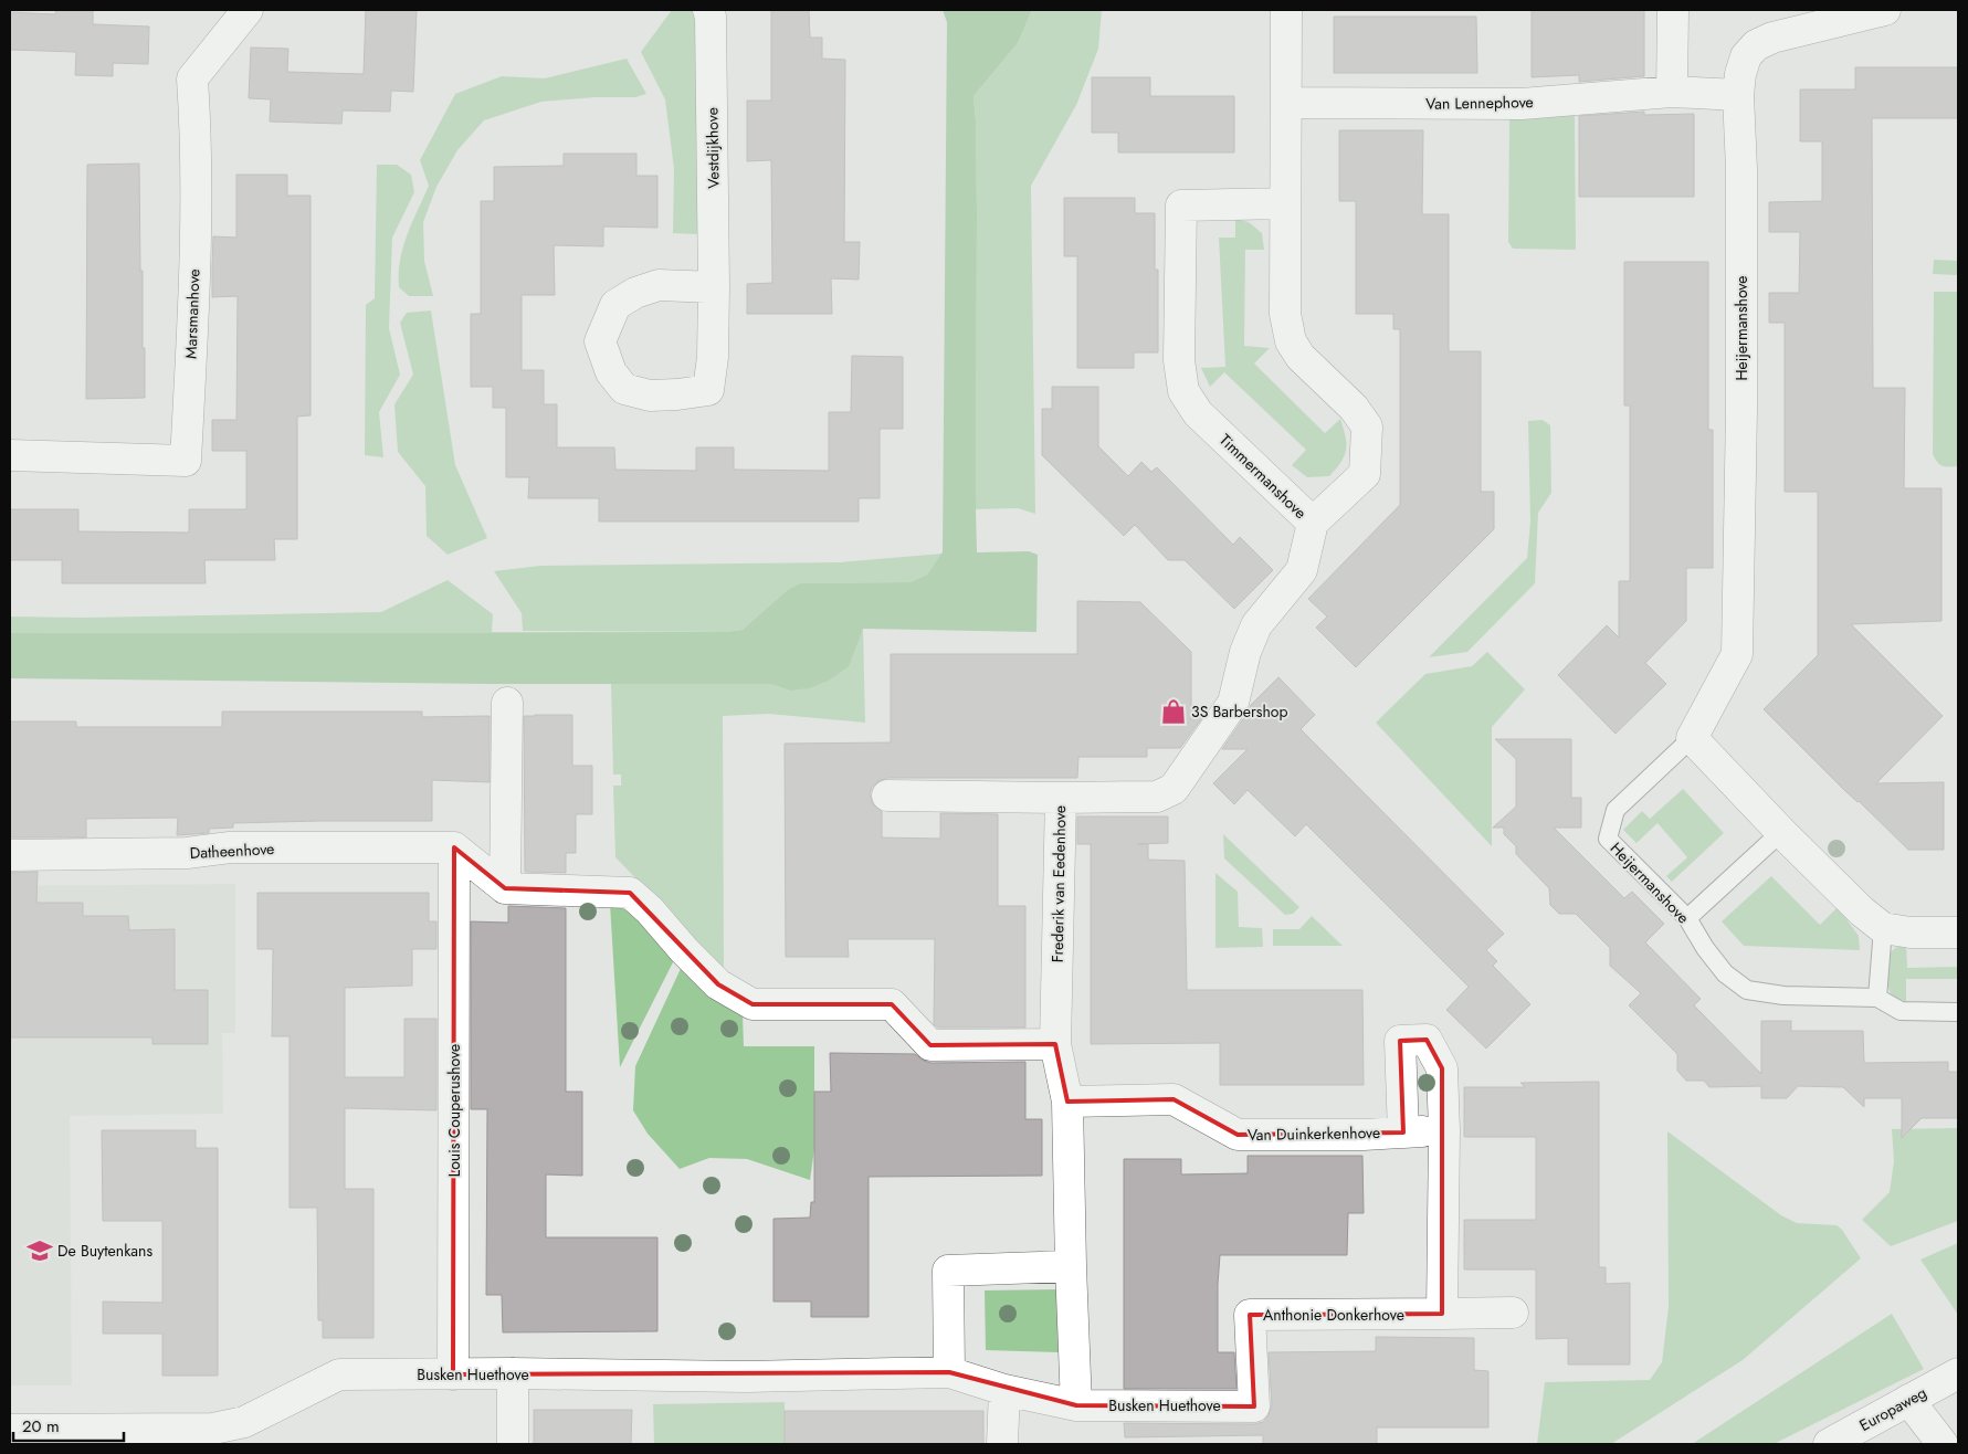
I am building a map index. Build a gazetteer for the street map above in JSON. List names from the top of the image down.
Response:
{
  "streets": {
    "street": [
      "Van Lennephove",
      "Vestdijkhove",
      "Marsmanhove",
      "Heijermanshove",
      "Timmermanshove",
      "Datheenhove",
      "Frederik van Eedenhove",
      "Louis Couperushove",
      "Van Duinkerkenhove",
      "Anthonie Donkerhove",
      "Busken Huethove",
      "Europaweg"
    ]
  },
  "crossings": [
    ["Van Lennephove", "Heijermanshove"],
    ["Van Lennephove", "Timmermanshove"],
    ["Datheenhove", "Louis Couperushove"],
    ["Frederik van Eedenhove", "Van Duinkerkenhove"],
    ["Louis Couperushove", "Busken Huethove"],
    ["Van Duinkerkenhove", "Anthonie Donkerhove"],
    ["Anthonie Donkerhove", "Busken Huethove"]
  ],
  "places": {
    "shop": ["3S Barbershop"],
    "school or university": ["De Buytenkans"]
  },
  "scale_bar": "20 m"
}
